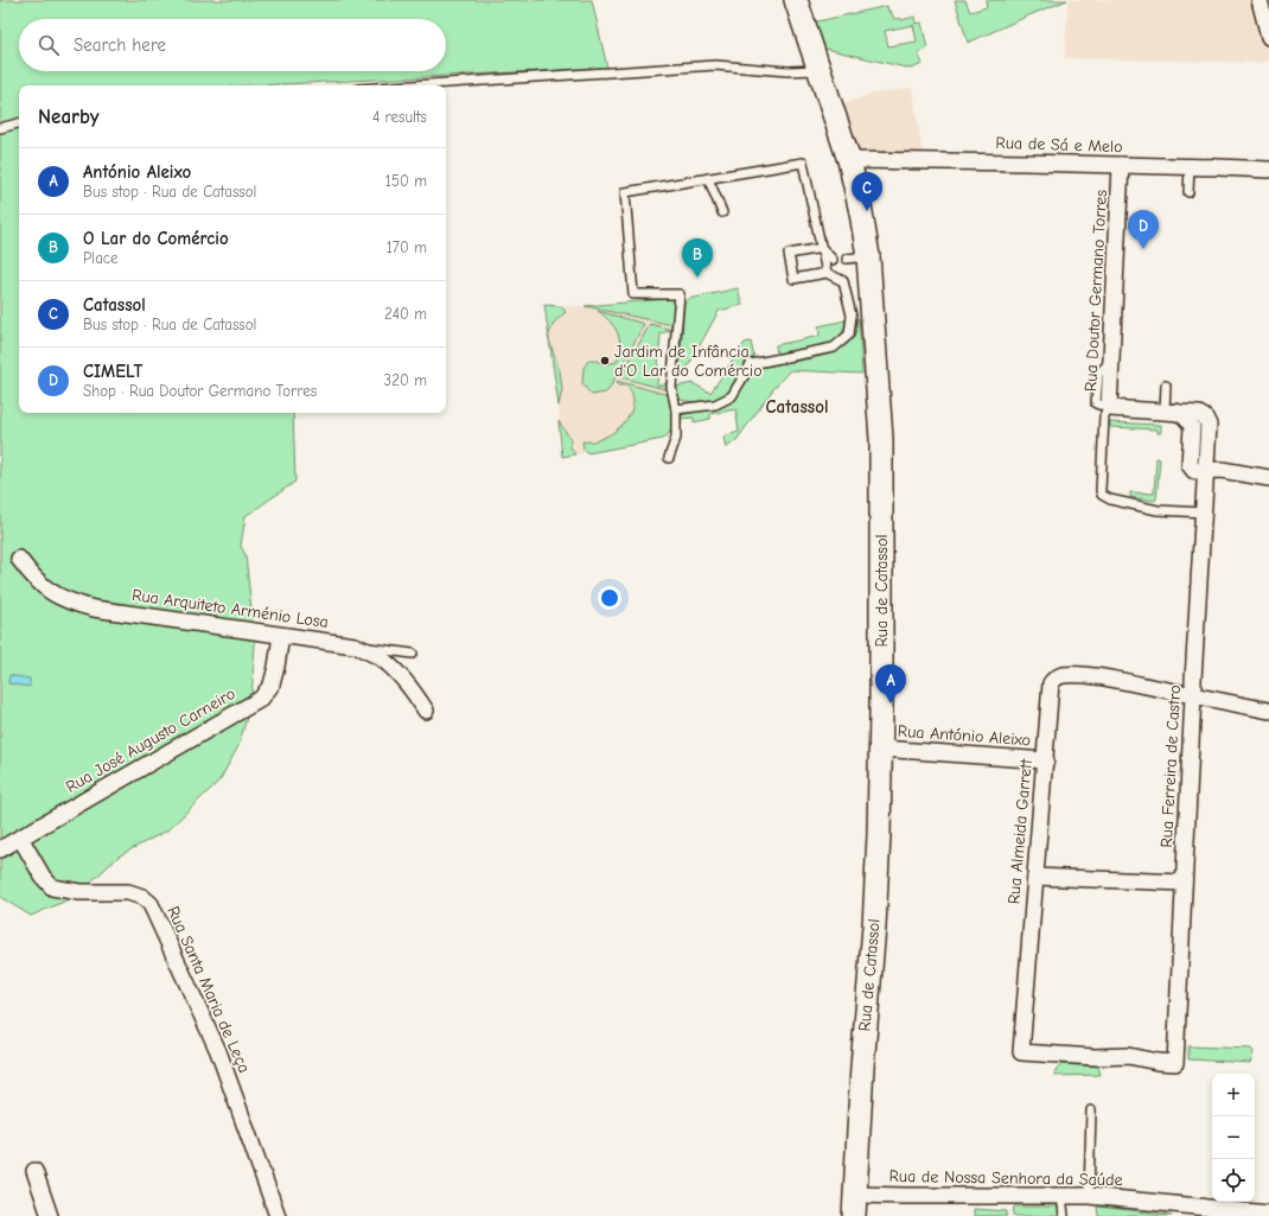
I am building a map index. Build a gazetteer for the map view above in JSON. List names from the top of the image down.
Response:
{
  "streets": {
    "main road": ["Rua de Catassol"],
    "street": [
      "Rua de Sá e Melo",
      "Rua Doutor Germano Torres",
      "Rua Arquiteto Arménio Losa",
      "Rua António Aleixo",
      "Rua José Augusto Carneiro",
      "Rua Ferreira de Castro",
      "Rua Almeida Garrett",
      "Rua Santa Maria de Leça",
      "Rua de Nossa Senhora da Saúde"
    ]
  },
  "crossings": [
    ["Rua de Sá e Melo", "Rua Doutor Germano Torres"],
    ["Rua de Sá e Melo", "Rua de Catassol"],
    ["Rua Doutor Germano Torres", "Rua Ferreira de Castro"],
    ["Rua de Catassol", "Rua António Aleixo"],
    ["Rua de Catassol", "Rua de Nossa Senhora da Saúde"],
    ["Rua Arquiteto Arménio Losa", "Rua José Augusto Carneiro"],
    ["Rua António Aleixo", "Rua Almeida Garrett"],
    ["Rua José Augusto Carneiro", "Rua Santa Maria de Leça"],
    ["Rua Ferreira de Castro", "Rua Almeida Garrett"]
  ],
  "districts": ["Catassol"],
  "places": ["Jardim de Infância d'O Lar do Comércio"],
  "page": {
    "search": "Search here",
    "heading": ["Nearby", "4 results"],
    "list": [
      {
        "mark": "A",
        "name": "António Aleixo",
        "note": "Bus stop · Rua de Catassol",
        "value": "150 m"
      },
      {
        "mark": "B",
        "name": "O Lar do Comércio",
        "note": "Place",
        "value": "170 m"
      },
      {
        "mark": "C",
        "name": "Catassol",
        "note": "Bus stop · Rua de Catassol",
        "value": "240 m"
      },
      {
        "mark": "D",
        "name": "CIMELT",
        "note": "Shop · Rua Doutor Germano Torres",
        "value": "320 m"
      }
    ],
    "pins": [
      "C",
      "D",
      "B",
      "A"
    ],
    "map_buttons": ["+", "−"]
  }
}
